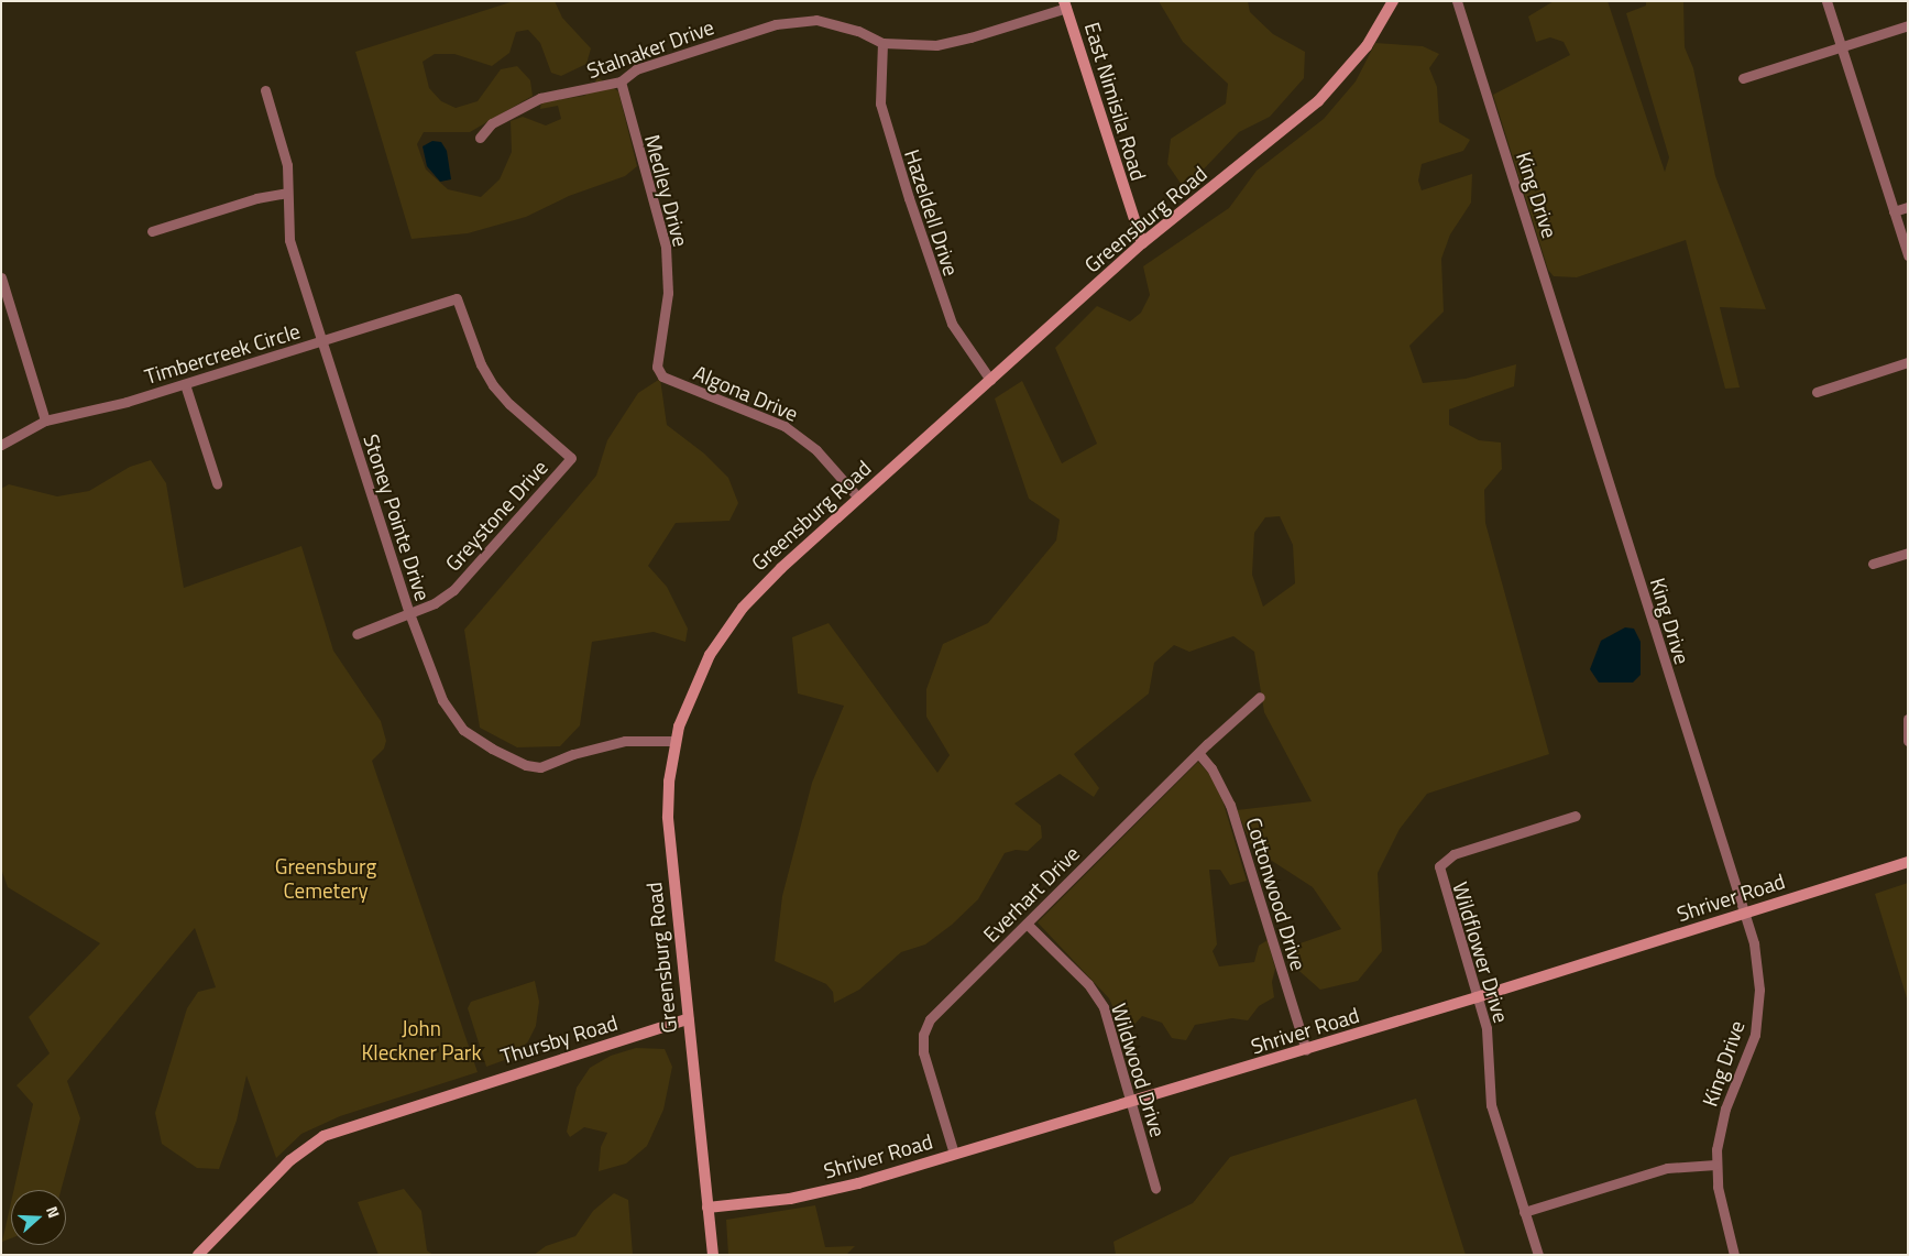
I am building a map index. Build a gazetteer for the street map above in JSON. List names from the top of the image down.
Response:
{
  "streets": {
    "street": [
      "Stalnaker Drive",
      "East Nimisila Road",
      "Medley Drive",
      "King Drive",
      "Hazeldell Drive",
      "Greensburg Road",
      "Timbercreek Circle",
      "Algona Drive",
      "Greystone Drive",
      "Stoney Pointe Drive",
      "Everhart Drive",
      "Cottonwood Drive",
      "Shriver Road",
      "Wildflower Drive",
      "Thursby Road",
      "Wildwood Drive"
    ]
  },
  "crossings": [
    ["Stalnaker Drive", "East Nimisila Road"],
    ["Stalnaker Drive", "Medley Drive"],
    ["Stalnaker Drive", "Hazeldell Drive"],
    ["East Nimisila Road", "Greensburg Road"],
    ["Medley Drive", "Algona Drive"],
    ["King Drive", "Shriver Road"],
    ["Hazeldell Drive", "Greensburg Road"],
    ["Greensburg Road", "Algona Drive"],
    ["Greensburg Road", "Stoney Pointe Drive"],
    ["Greensburg Road", "Shriver Road"],
    ["Greensburg Road", "Thursby Road"],
    ["Timbercreek Circle", "Greystone Drive"],
    ["Timbercreek Circle", "Stoney Pointe Drive"],
    ["Greystone Drive", "Stoney Pointe Drive"],
    ["Everhart Drive", "Cottonwood Drive"],
    ["Everhart Drive", "Shriver Road"],
    ["Everhart Drive", "Wildwood Drive"],
    ["Cottonwood Drive", "Shriver Road"],
    ["Shriver Road", "Wildflower Drive"],
    ["Shriver Road", "Wildwood Drive"]
  ],
  "parks": ["Greensburg Cemetery", "John Kleckner Park"],
  "north": "right"
}
